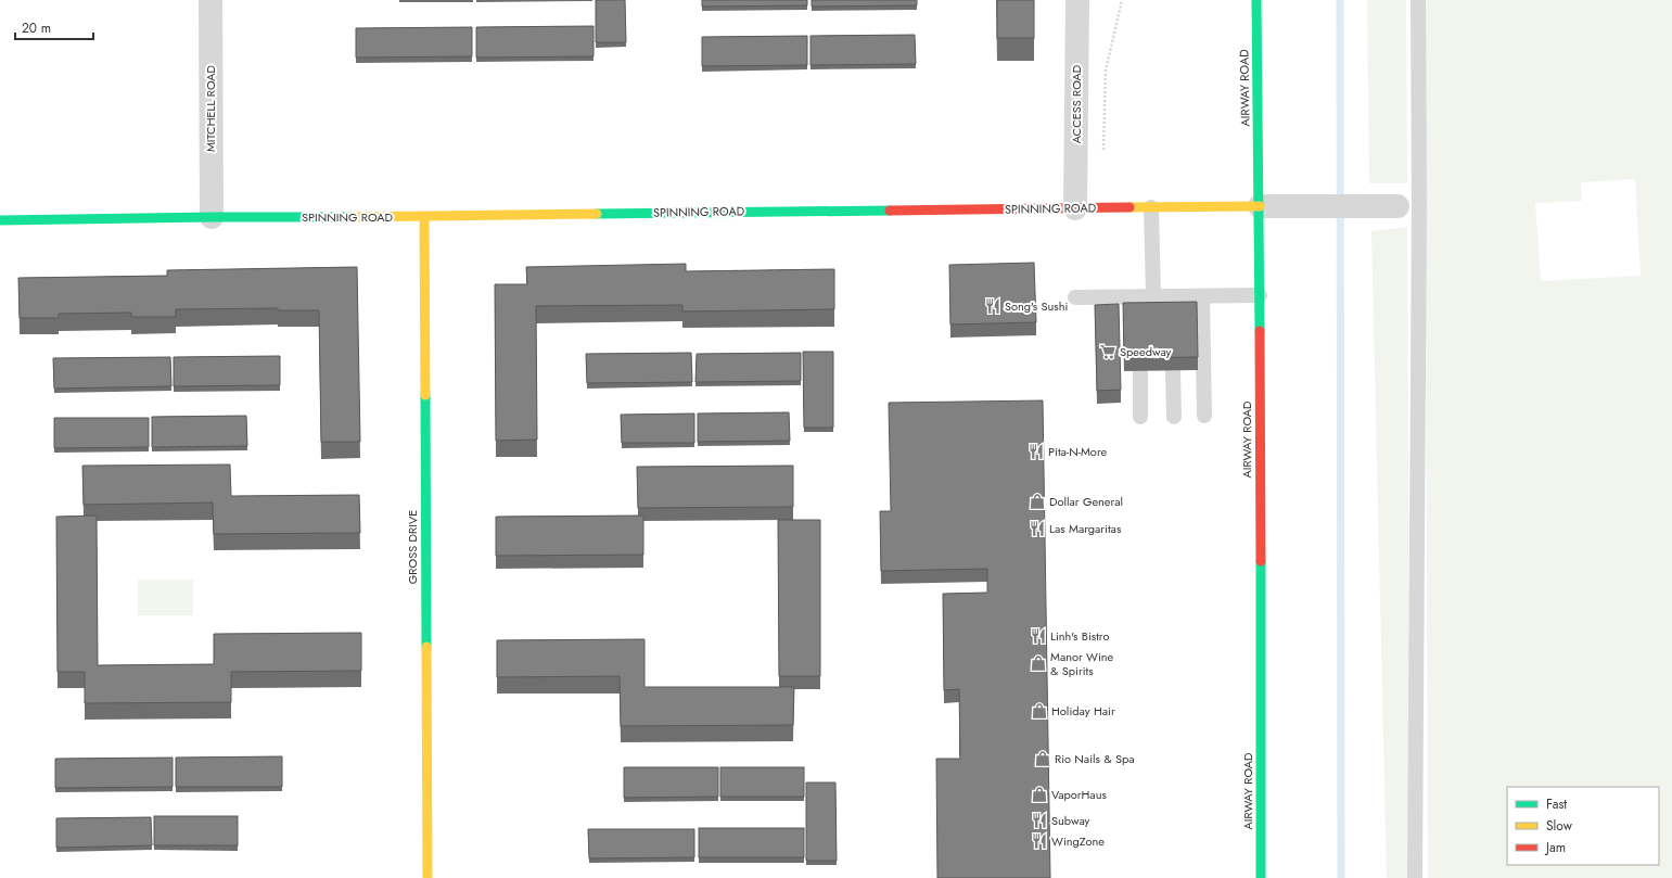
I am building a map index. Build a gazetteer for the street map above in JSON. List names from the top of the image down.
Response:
{
  "streets": {
    "street": [
      "AIRWAY ROAD",
      "ACCESS ROAD",
      "MITCHELL ROAD",
      "SPINNING ROAD",
      "GROSS DRIVE"
    ]
  },
  "crossings": [
    ["AIRWAY ROAD", "SPINNING ROAD"],
    ["ACCESS ROAD", "SPINNING ROAD"],
    ["MITCHELL ROAD", "SPINNING ROAD"],
    ["SPINNING ROAD", "GROSS DRIVE"]
  ],
  "places": {
    "restaurant": [
      "Song's Sushi",
      "Pita-N-More",
      "Las Margaritas",
      "Linh's Bistro",
      "Subway",
      "WingZone"
    ],
    "supermarket": ["Speedway"],
    "shop": [
      "Dollar General",
      "Manor Wine & Spirits",
      "Holiday Hair",
      "Rio Nails & Spa",
      "VaporHaus"
    ]
  },
  "legend": ["Fast", "Slow", "Jam"],
  "scale_bar": "20 m"
}
